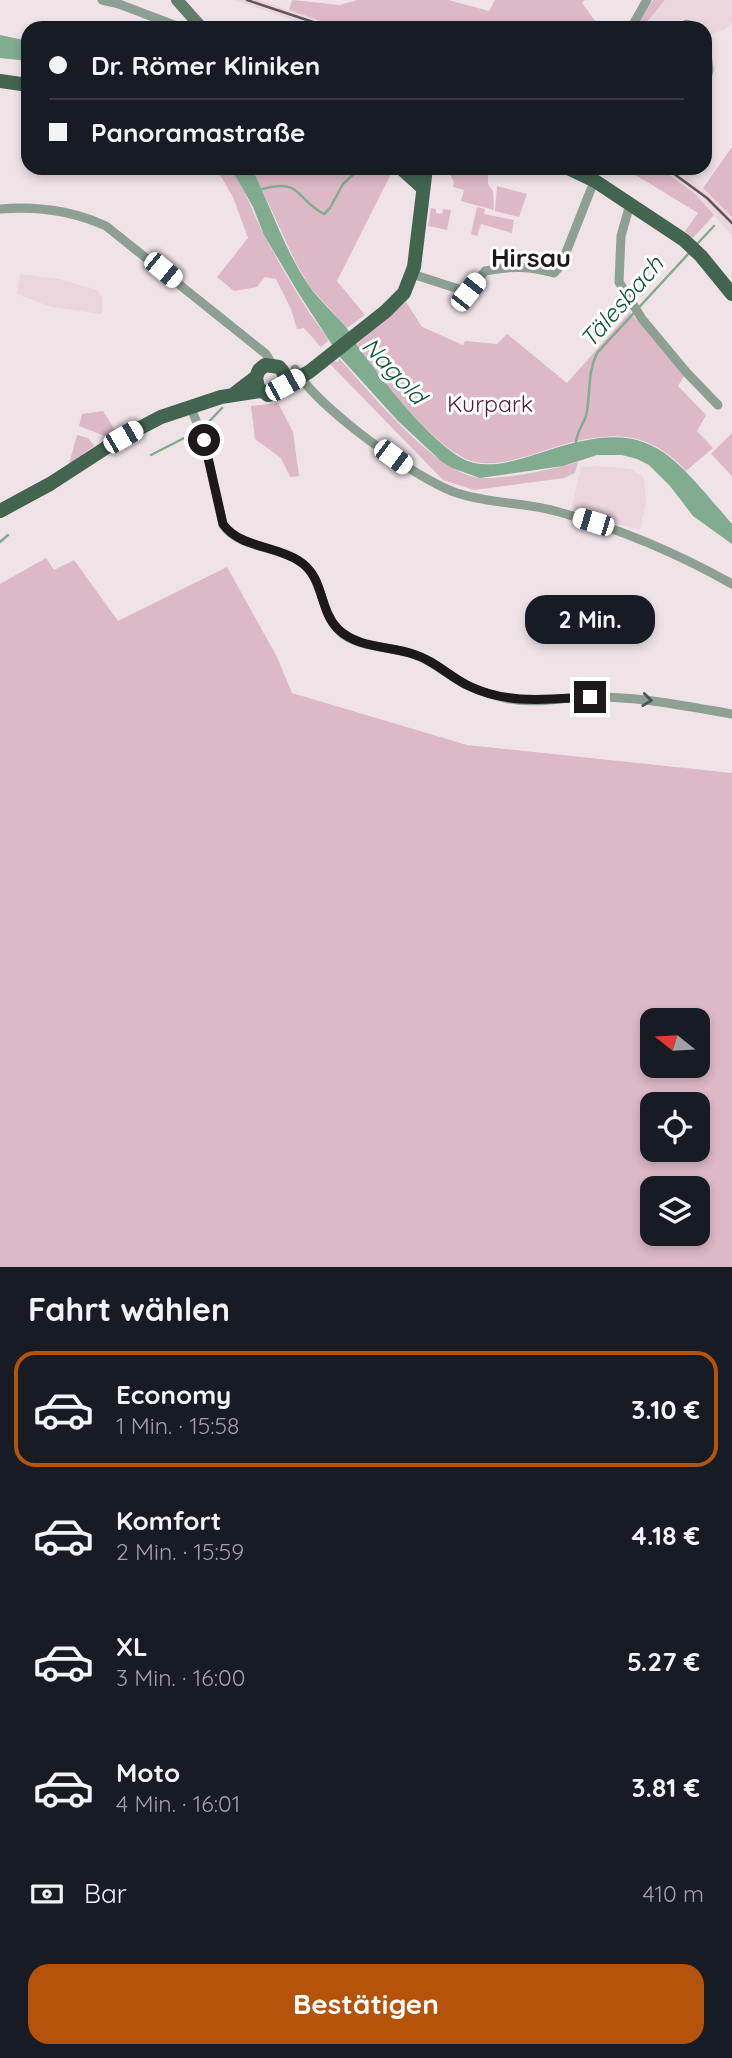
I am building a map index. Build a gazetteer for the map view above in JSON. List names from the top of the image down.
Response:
{
  "districts": ["Hirsau"],
  "water": ["Tälesbach", "Nagold"],
  "parks": ["Kurpark"],
  "north": "left",
  "page": {
    "banner": ["Dr. Römer Kliniken", "Panoramastraße"],
    "bubble": "2 Min.",
    "heading": "Fahrt wählen",
    "list": [
      {
        "name": "Economy",
        "note": "1 Min. · 15:58",
        "value": "3.10 €"
      },
      {
        "name": "Komfort",
        "note": "2 Min. · 15:59",
        "value": "4.18 €"
      },
      {
        "name": "XL",
        "note": "3 Min. · 16:00",
        "value": "5.27 €"
      },
      {
        "name": "Moto",
        "note": "4 Min. · 16:01",
        "value": "3.81 €"
      }
    ],
    "pay": ["Bar", "410 m"],
    "buttons": "Bestätigen"
  }
}
